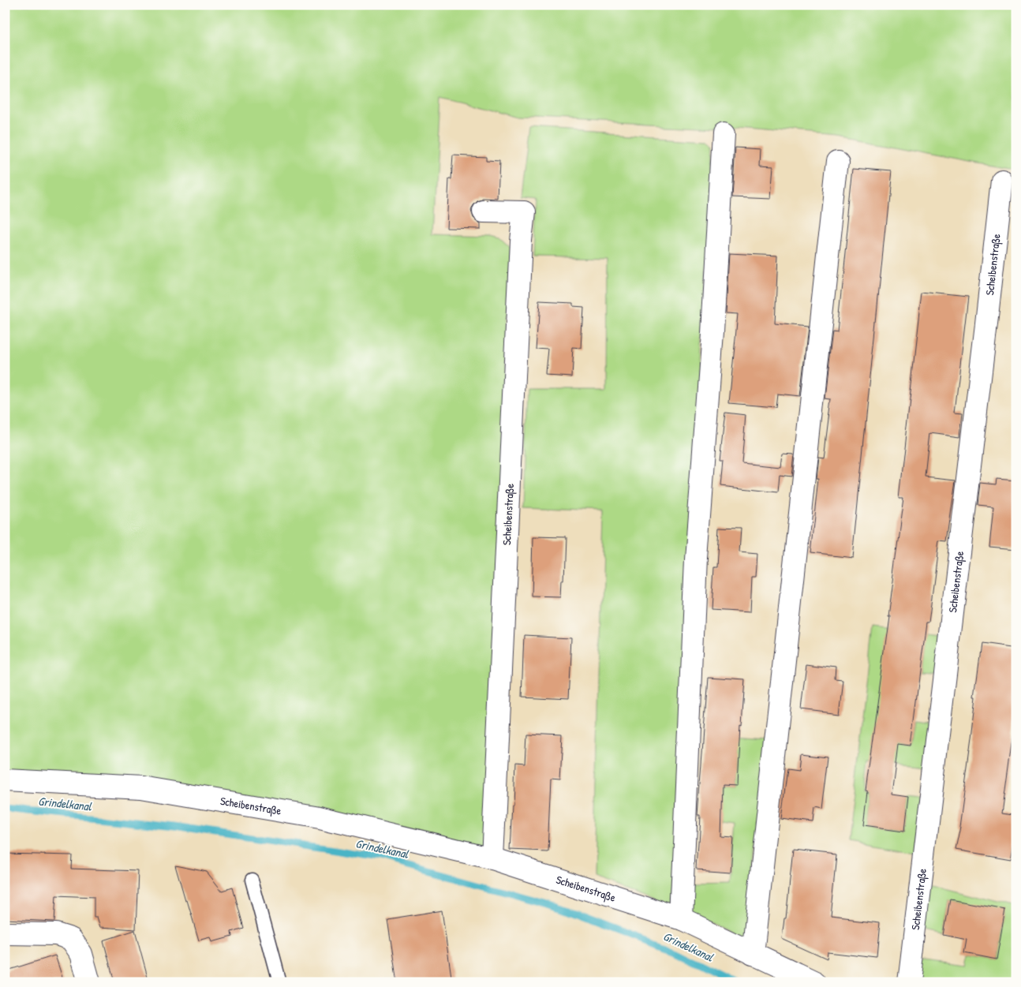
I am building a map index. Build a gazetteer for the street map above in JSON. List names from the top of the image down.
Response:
{
  "streets": {
    "street": ["Scheibenstraße"]
  },
  "water": ["Grindelkanal"]
}
